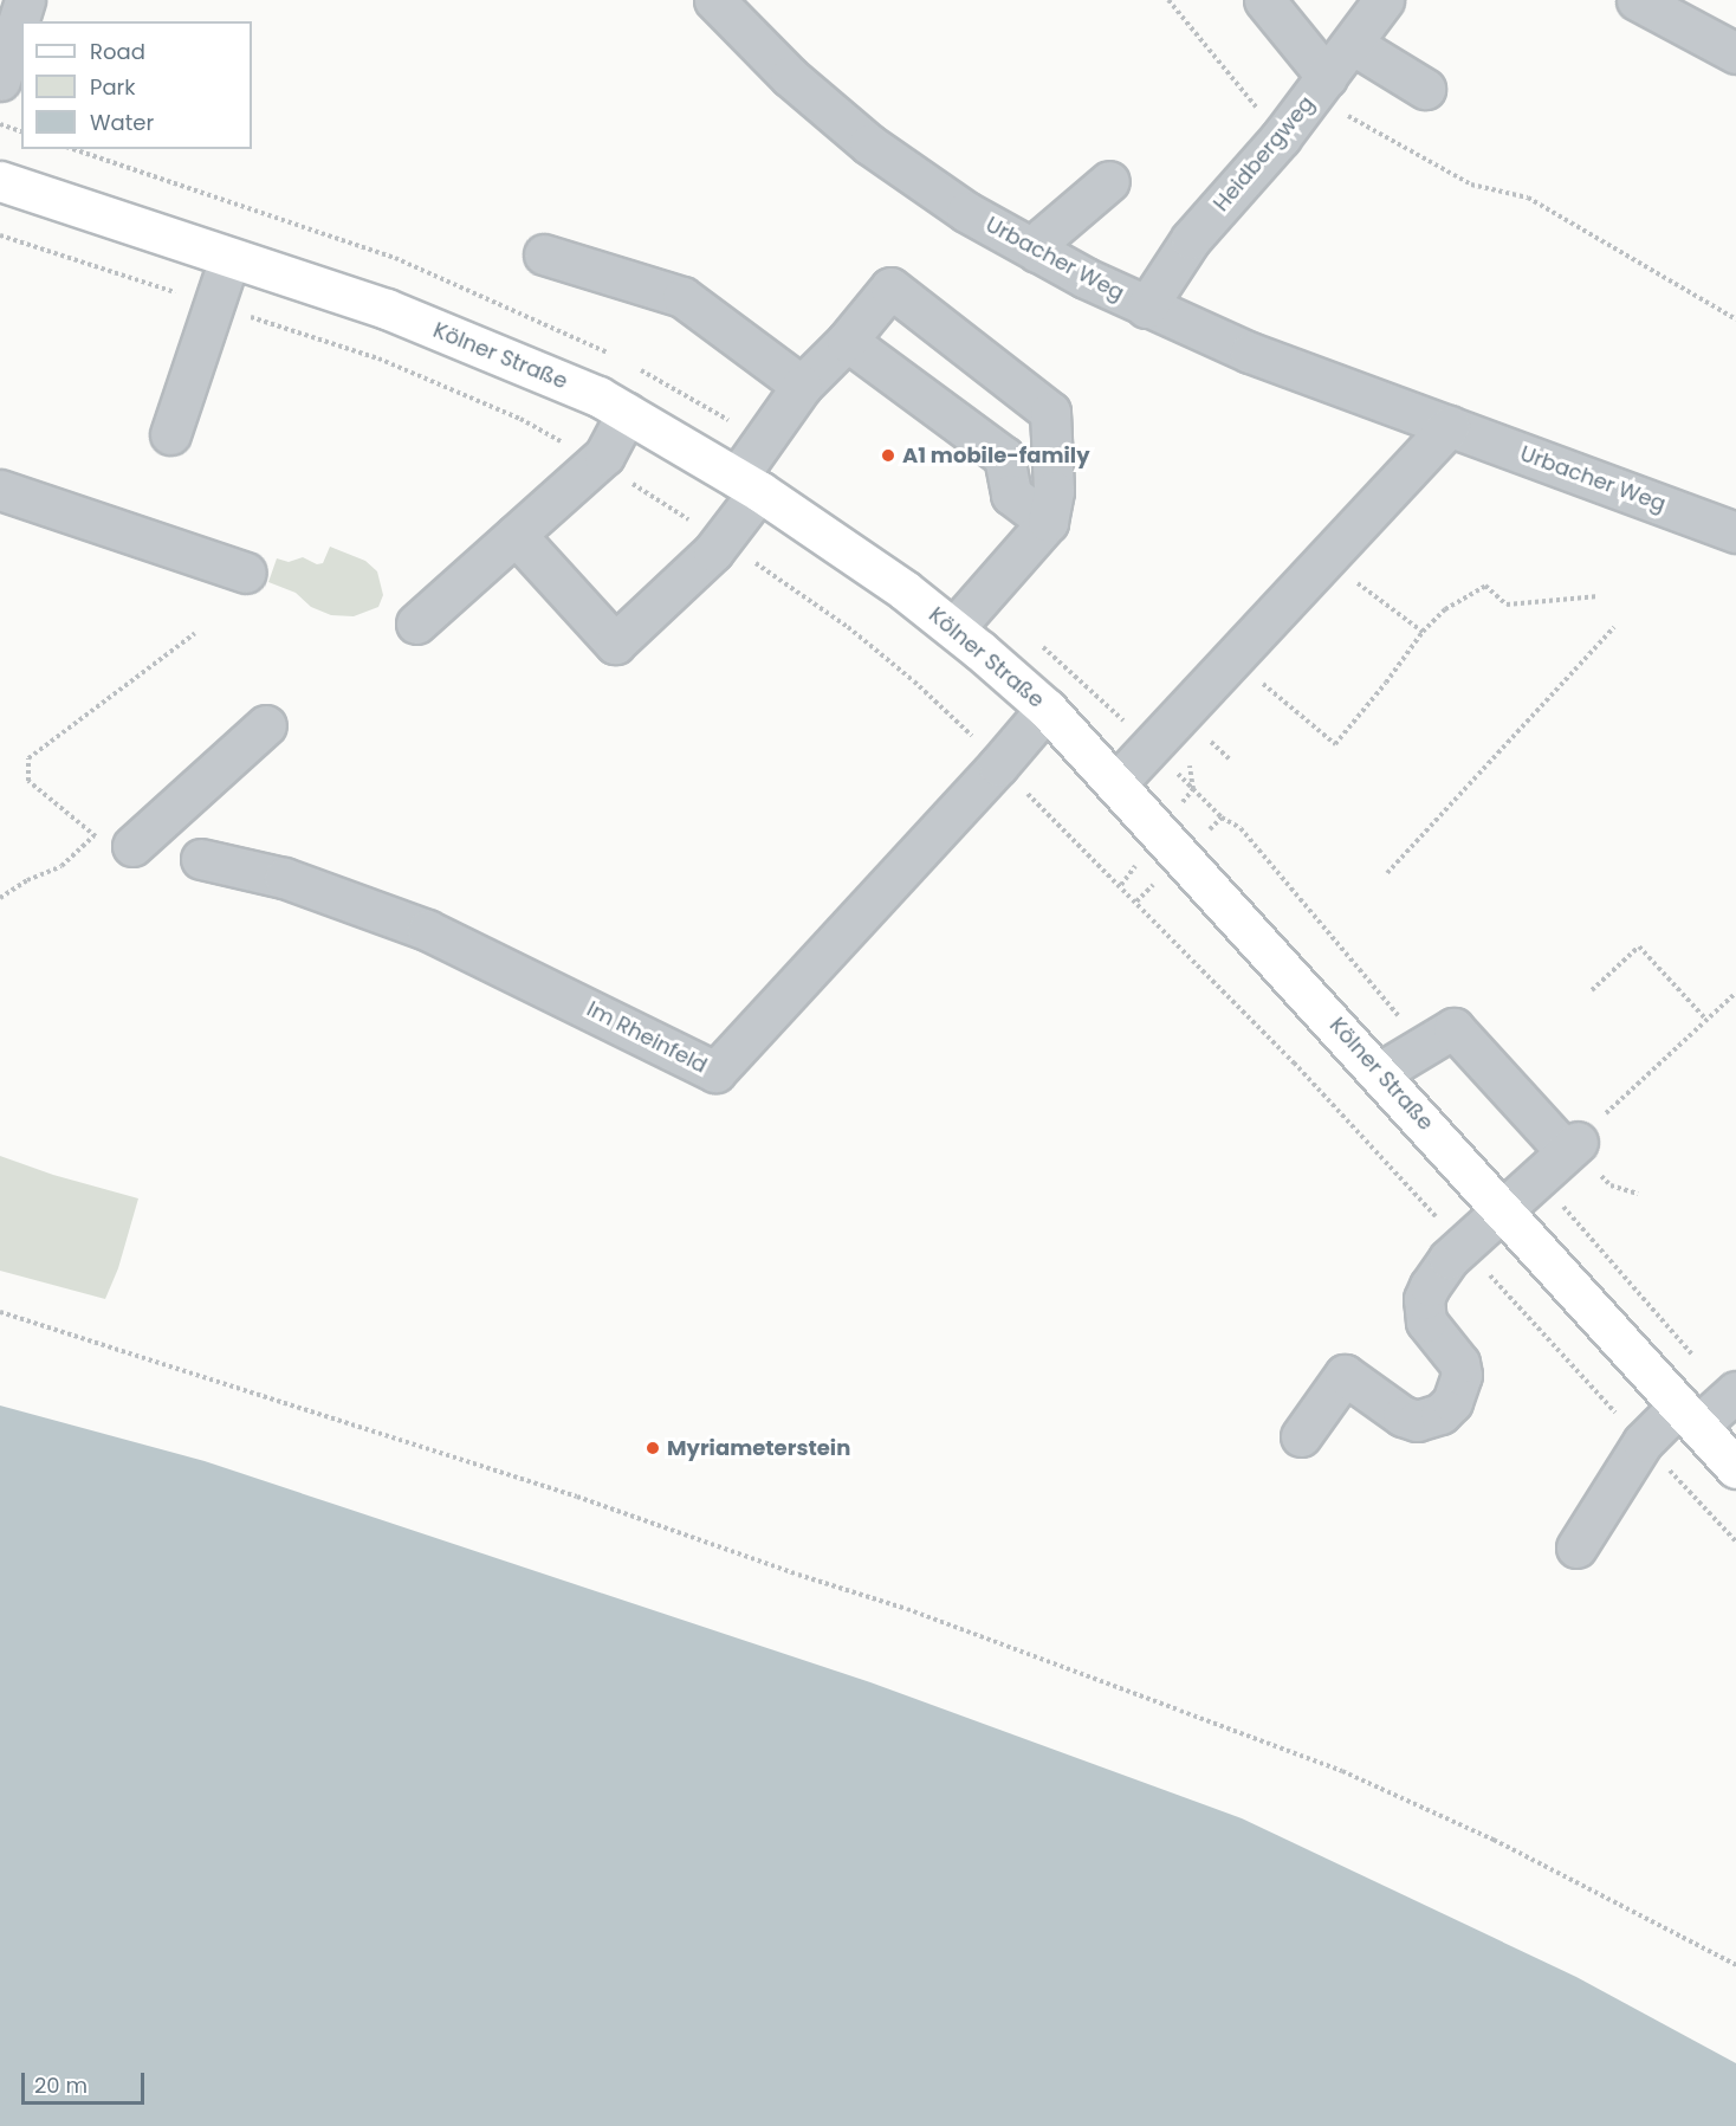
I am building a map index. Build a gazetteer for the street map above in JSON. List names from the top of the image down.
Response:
{
  "streets": {
    "main road": ["Kölner Straße"],
    "street": ["Heidbergweg", "Urbacher Weg", "Im Rheinfeld"]
  },
  "crossings": [
    ["Heidbergweg", "Urbacher Weg"],
    ["Kölner Straße", "Im Rheinfeld"]
  ],
  "places": ["A1 mobile-family", "Myriameterstein"],
  "legend": ["Road", "Park", "Water"],
  "scale_bar": "20 m"
}
